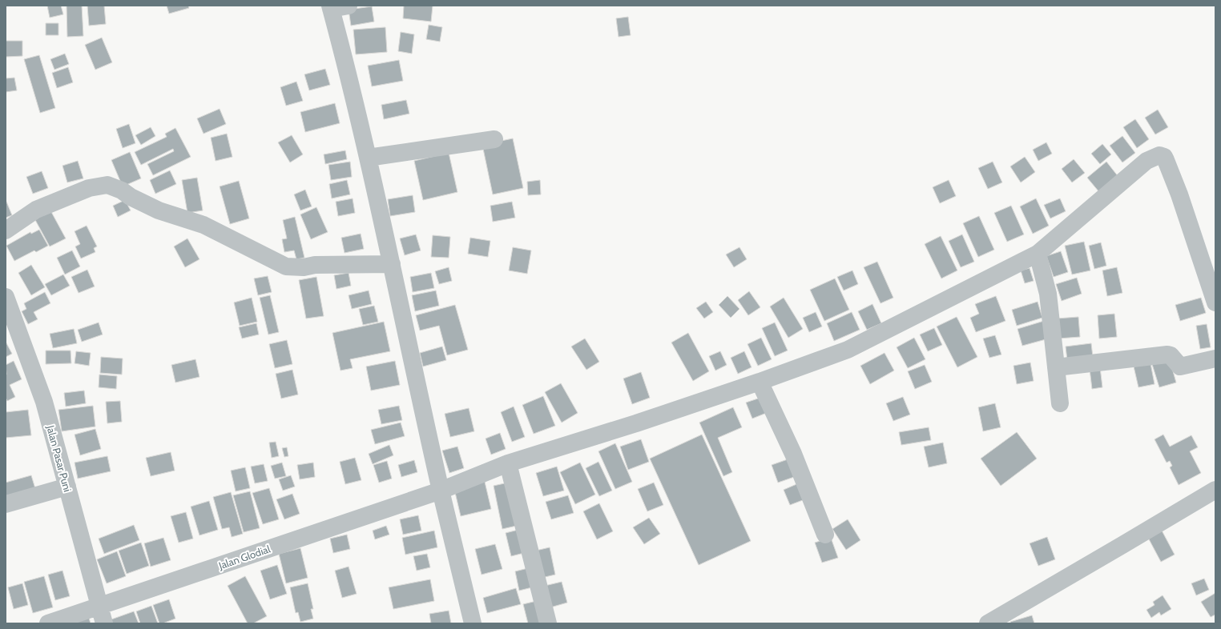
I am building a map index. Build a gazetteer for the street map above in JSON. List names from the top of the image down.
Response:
{
  "streets": {
    "street": ["Jalan Pasar Puni", "Jalan Glodial"]
  },
  "crossings": [
    ["Jalan Pasar Puni", "Jalan Glodial"]
  ]
}
